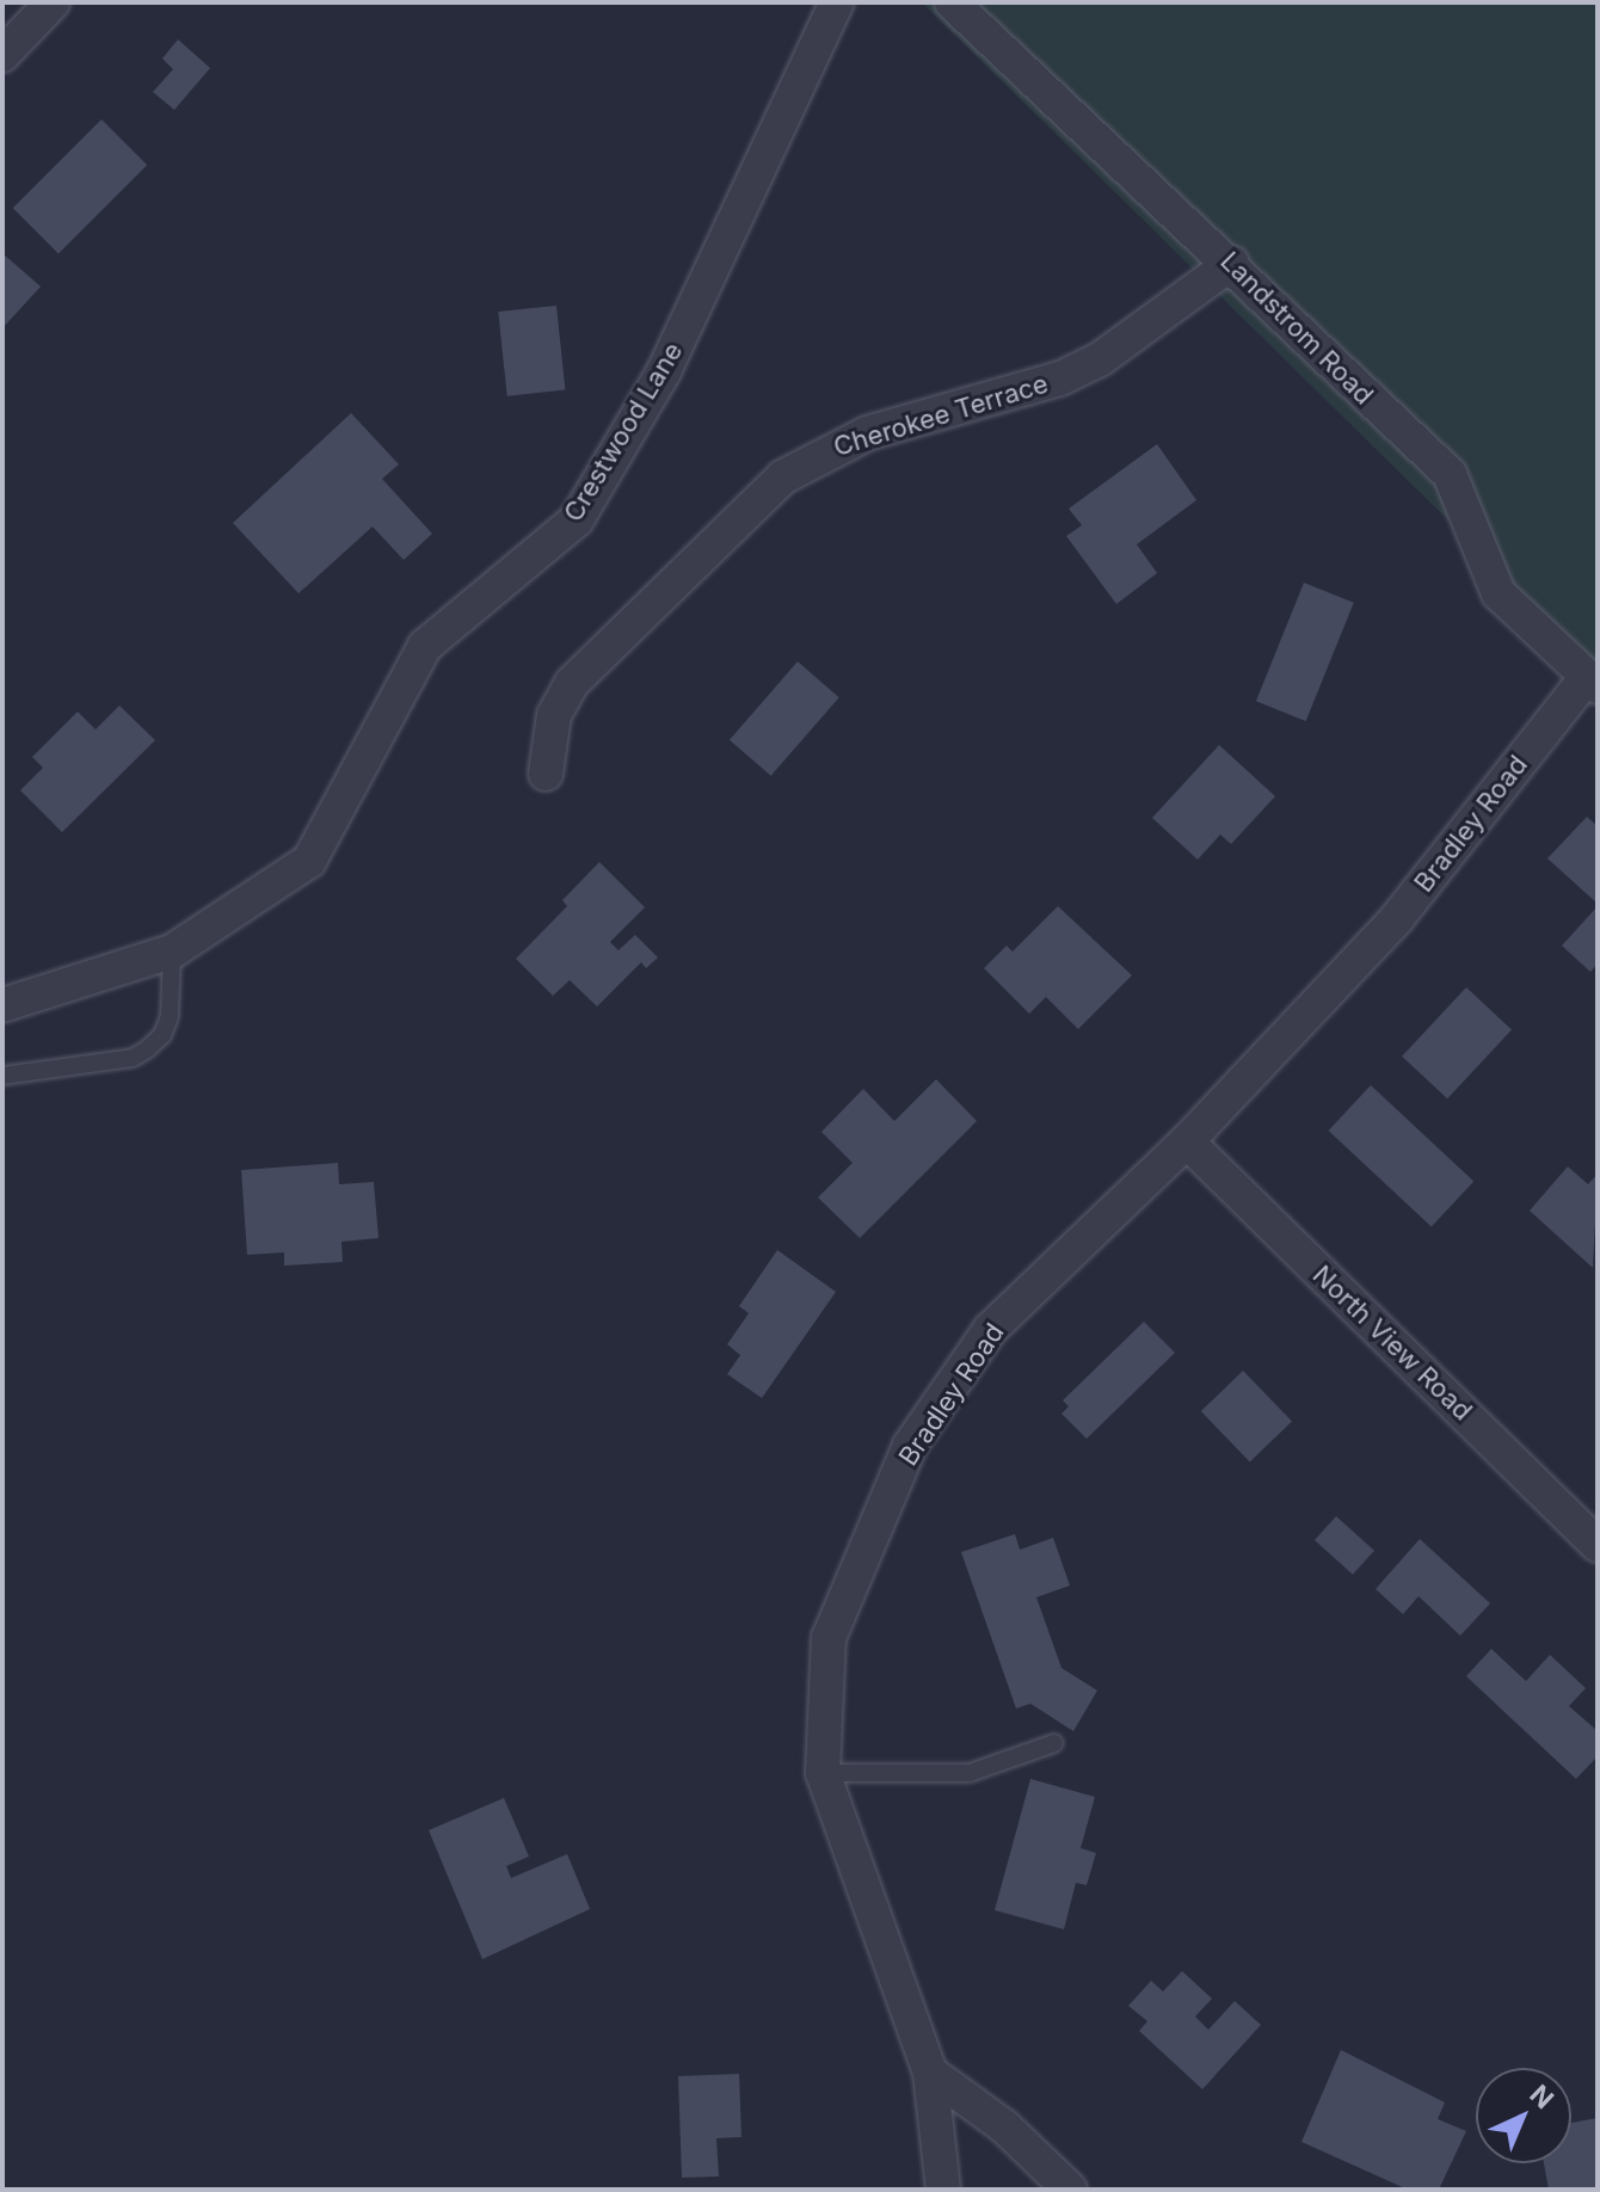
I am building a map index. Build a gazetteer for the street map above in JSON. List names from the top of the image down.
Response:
{
  "streets": {
    "street": [
      "Landstrom Road",
      "Cherokee Terrace",
      "Crestwood Lane",
      "Bradley Road",
      "North View Road"
    ]
  },
  "crossings": [
    ["Landstrom Road", "Cherokee Terrace"],
    ["Landstrom Road", "Bradley Road"],
    ["Bradley Road", "North View Road"]
  ],
  "north": "top right"
}
